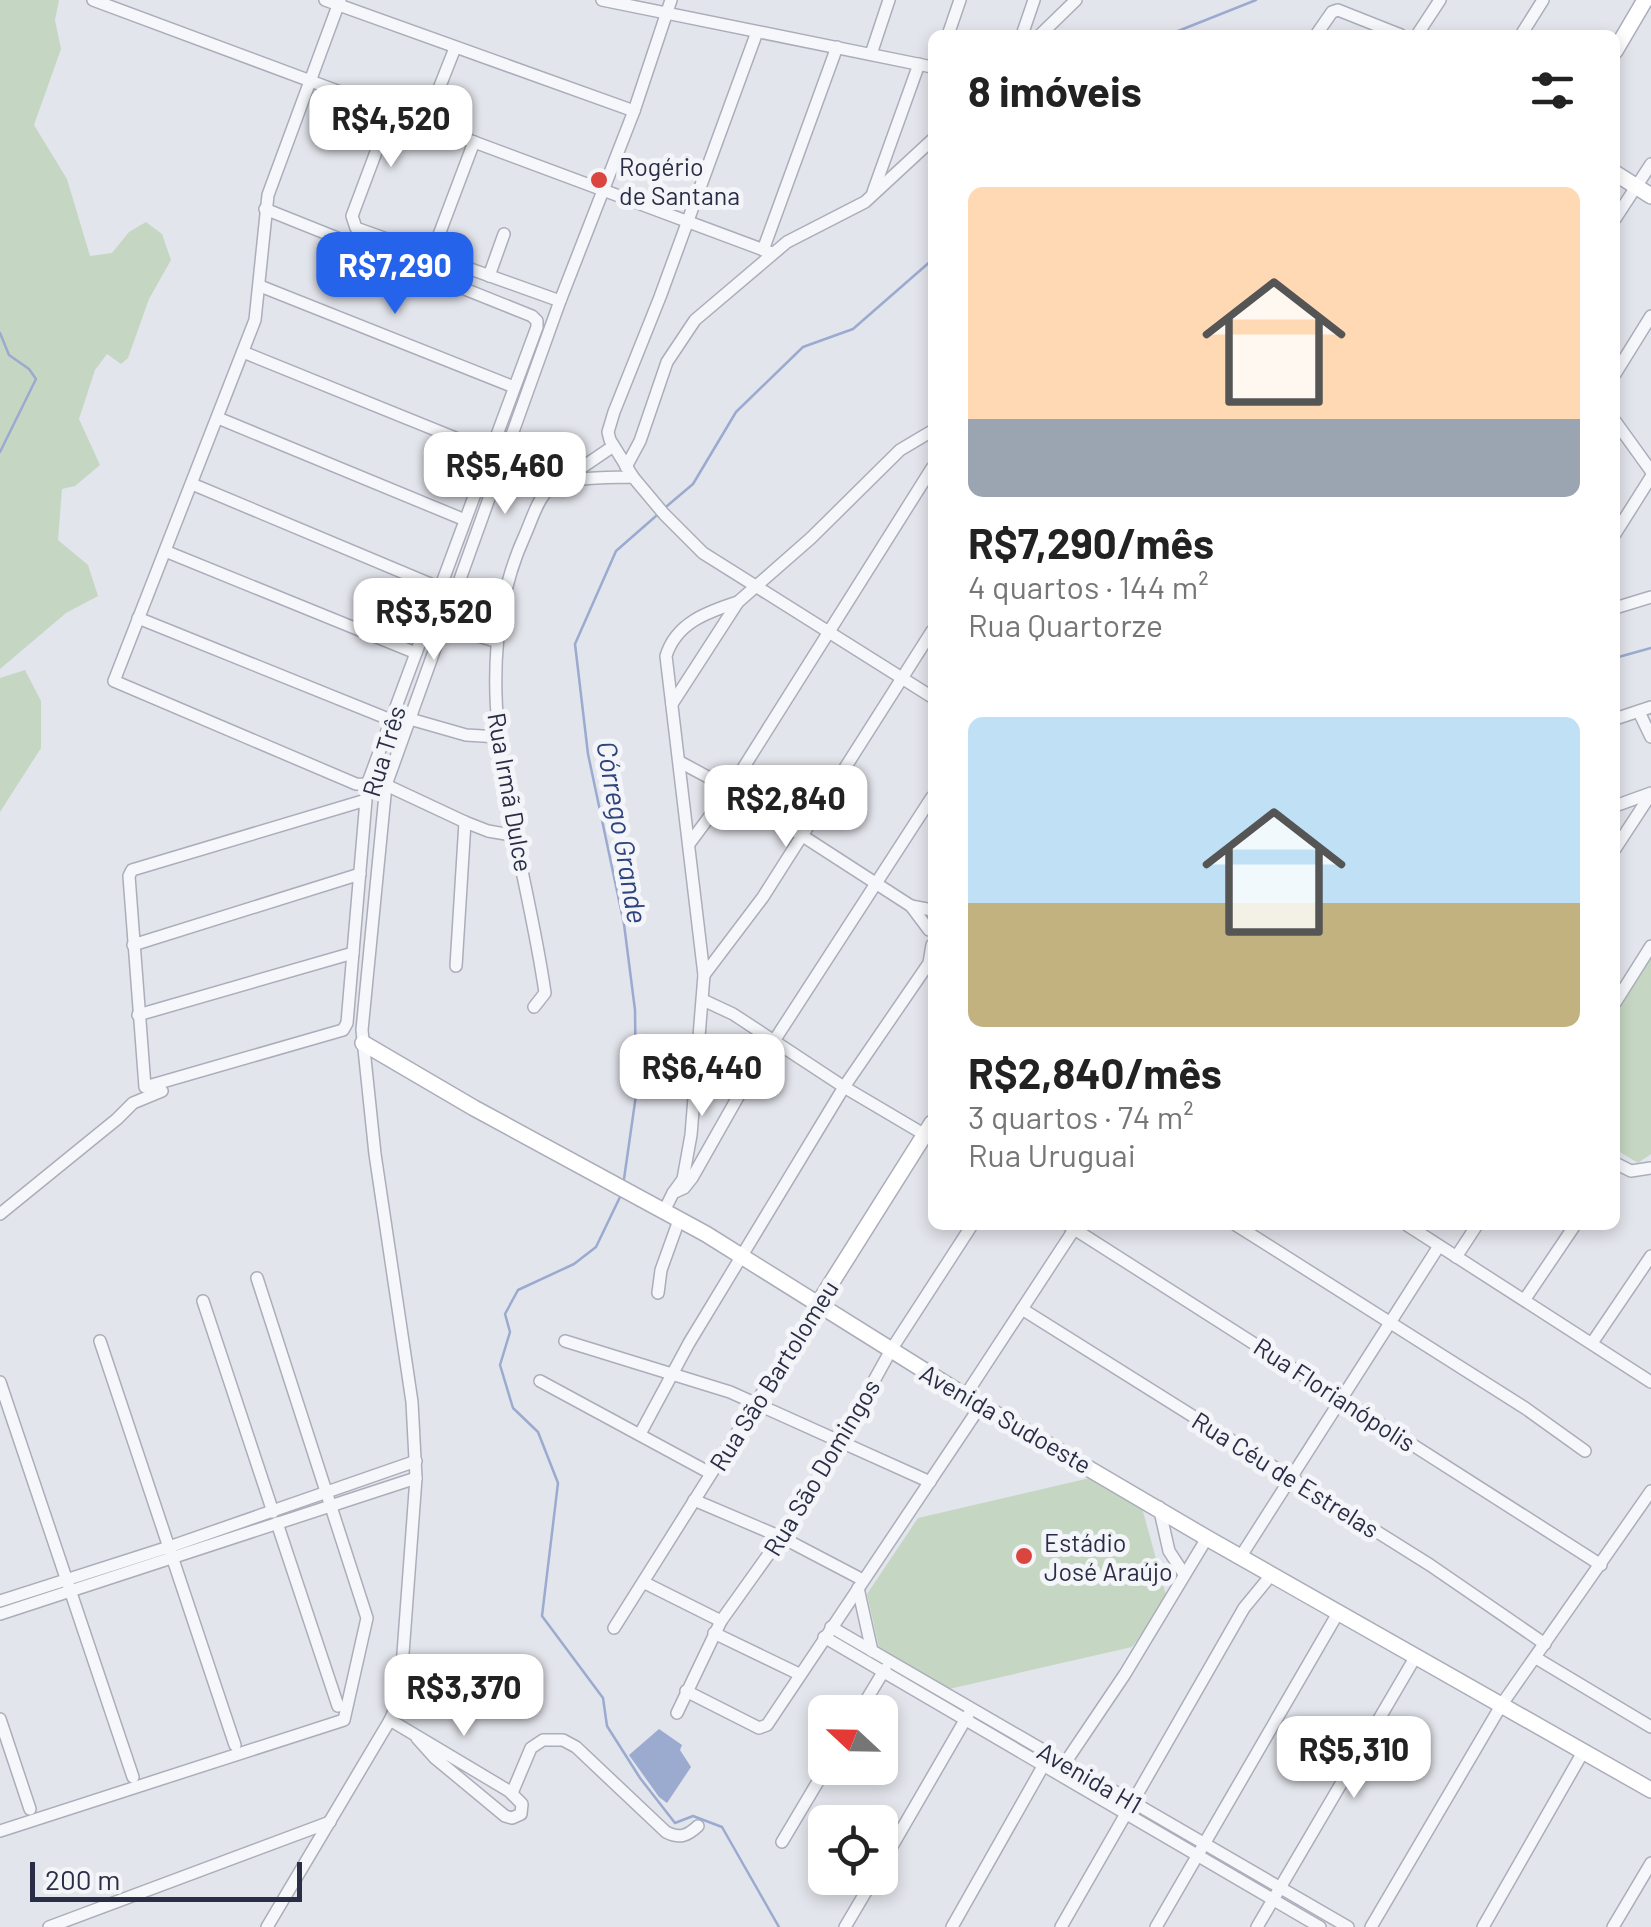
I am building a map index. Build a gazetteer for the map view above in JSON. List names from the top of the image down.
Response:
{
  "streets": {
    "street": [
      "Rua Três",
      "Rua Irmã Dulce",
      "Rua São Bartolomeu",
      "Rua Florianópolis",
      "Avenida Sudoeste",
      "Rua São Domingos",
      "Rua Céu de Estrelas",
      "Avenida H1"
    ]
  },
  "crossings": [
    ["Rua São Bartolomeu", "Avenida Sudoeste"],
    ["Avenida Sudoeste", "Rua São Domingos"]
  ],
  "water": ["Córrego Grande"],
  "places": ["Rogério de Santana", "Estádio José Araújo"],
  "scale_bar": "200 m",
  "north": "left",
  "page": {
    "heading": "8 imóveis",
    "price": [
      "R$4,520",
      "R$7,290",
      "R$5,460",
      "R$3,520",
      "R$2,840",
      "R$6,440",
      "R$3,370",
      "R$5,310"
    ],
    "list": [
      {
        "name": "R$7,290/mês",
        "note": "4 quartos · 144 m² · Rua Quartorze"
      },
      {
        "name": "R$2,840/mês",
        "note": "3 quartos · 74 m² · Rua Uruguai"
      }
    ],
    "scale": "200 m"
  }
}
